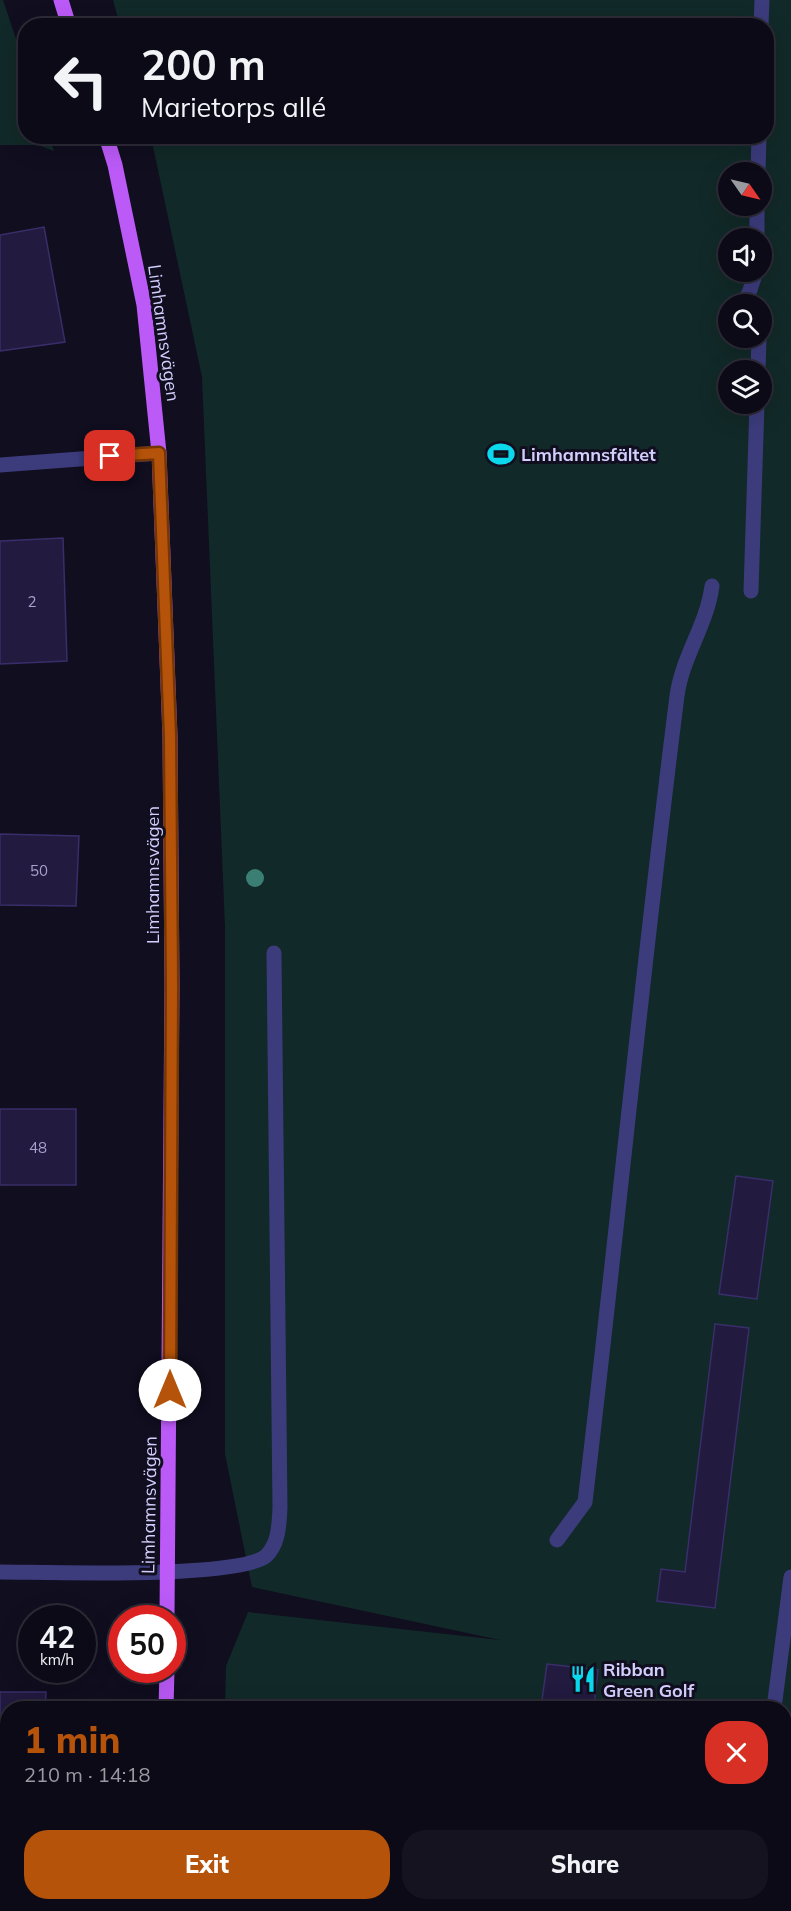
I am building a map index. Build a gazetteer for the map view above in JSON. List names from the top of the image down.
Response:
{
  "streets": {
    "main road": ["Limhamnsvägen"]
  },
  "places": {
    "sports": ["Limhamnsfältet"],
    "restaurant": ["Ribban Green Golf"]
  },
  "house_numbers": ["2", "50", "48"],
  "north": "bottom right",
  "page": {
    "turn": ["200 m", "Marietorps allé"],
    "speed": "42 km/h",
    "limit": "50",
    "heading": ["1 min", "210 m · 14:18"],
    "buttons": ["Exit", "Share"]
  }
}
